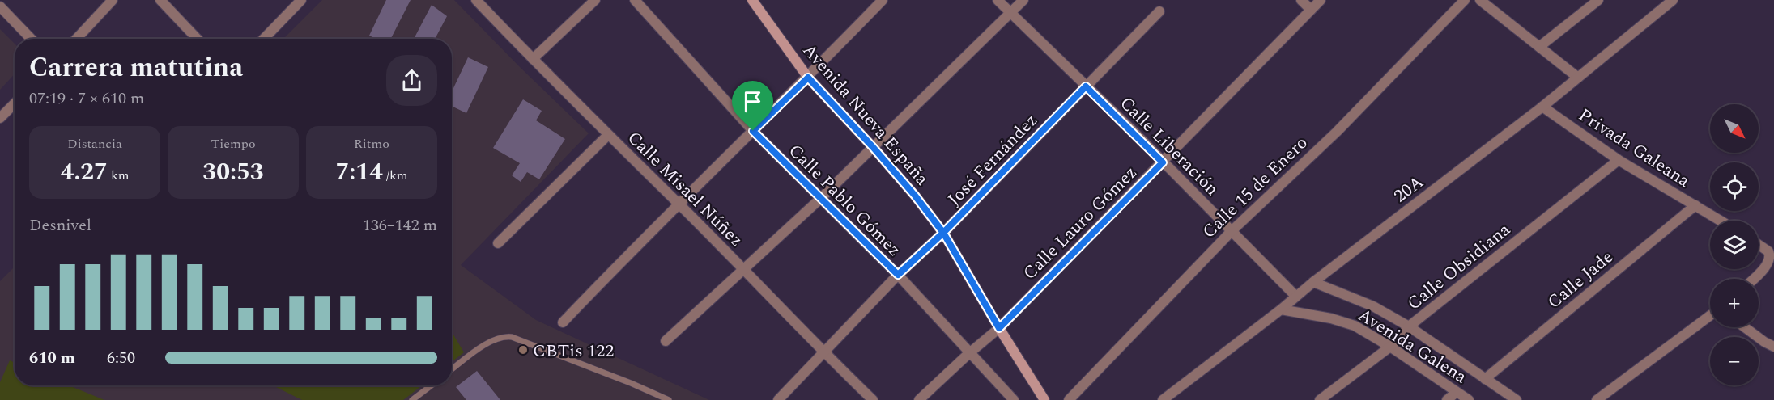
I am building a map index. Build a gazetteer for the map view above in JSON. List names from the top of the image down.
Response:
{
  "streets": {
    "main road": ["Avenida Nueva España"],
    "street": [
      "Calle Liberación",
      "Privada Galeana",
      "José Fernández",
      "Calle 15 de Enero",
      "Calle Misael Núñez",
      "20A",
      "Calle Pablo Gómez",
      "Calle Lauro Gómez",
      "Calle Obsidiana",
      "Calle Jade",
      "Avenida Galena"
    ]
  },
  "crossings": [
    ["Avenida Nueva España", "José Fernández"],
    ["Avenida Nueva España", "Calle Lauro Gómez"],
    ["Calle Liberación", "José Fernández"],
    ["Calle Liberación", "Calle 15 de Enero"],
    ["Calle Liberación", "20A"],
    ["Calle Liberación", "Calle Lauro Gómez"],
    ["Privada Galeana", "20A"],
    ["Privada Galeana", "Calle Obsidiana"],
    ["Privada Galeana", "Calle Jade"],
    ["José Fernández", "Calle Misael Núñez"],
    ["José Fernández", "Calle Pablo Gómez"],
    ["20A", "Avenida Galena"],
    ["Calle Pablo Gómez", "Calle Lauro Gómez"],
    ["Calle Obsidiana", "Avenida Galena"],
    ["Calle Jade", "Avenida Galena"]
  ],
  "places": ["CBTis 122"],
  "north": "bottom right",
  "page": {
    "heading": ["Carrera matutina", "07:19 · 7 × 610 m"],
    "map_buttons": ["+", "−"],
    "stats": [
      ["Distancia", "4.27 km"],
      ["Tiempo", "30:53"],
      ["Ritmo", "7:14 /km"]
    ],
    "chart": ["Desnivel", "136–142 m"],
    "list": [
      {
        "name": "610 m",
        "note": "6:50"
      }
    ]
  }
}
